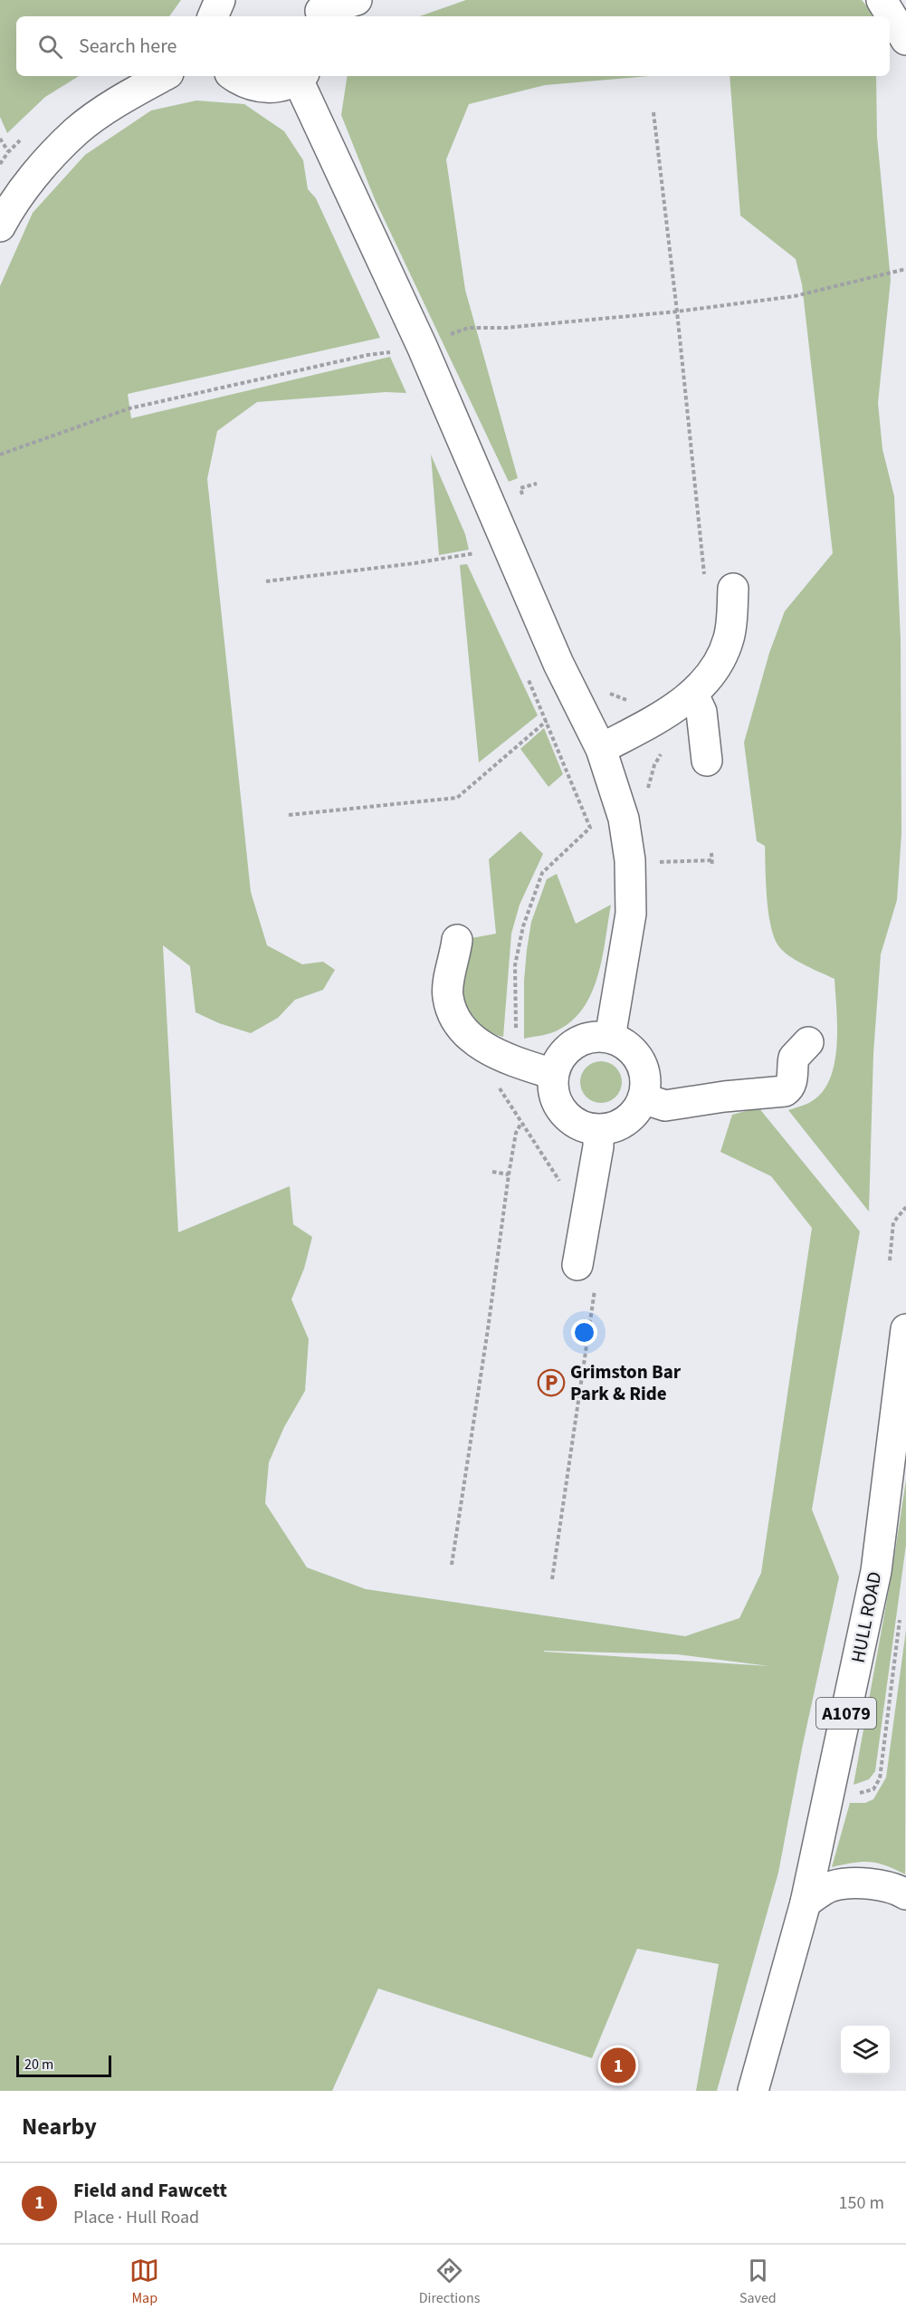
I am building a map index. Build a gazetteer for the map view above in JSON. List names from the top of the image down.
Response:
{
  "streets": {
    "street": ["HULL ROAD", "A1079"]
  },
  "places": {
    "parking": ["Grimston Bar Park & Ride"]
  },
  "scale_bar": "20 m",
  "page": {
    "search": "Search here",
    "pins": "1",
    "scale": "20 m",
    "heading": "Nearby",
    "list": [
      {
        "mark": "1",
        "name": "Field and Fawcett",
        "note": "Place · Hull Road",
        "value": "150 m"
      }
    ],
    "nav": ["Map", "Directions", "Saved"]
  }
}
